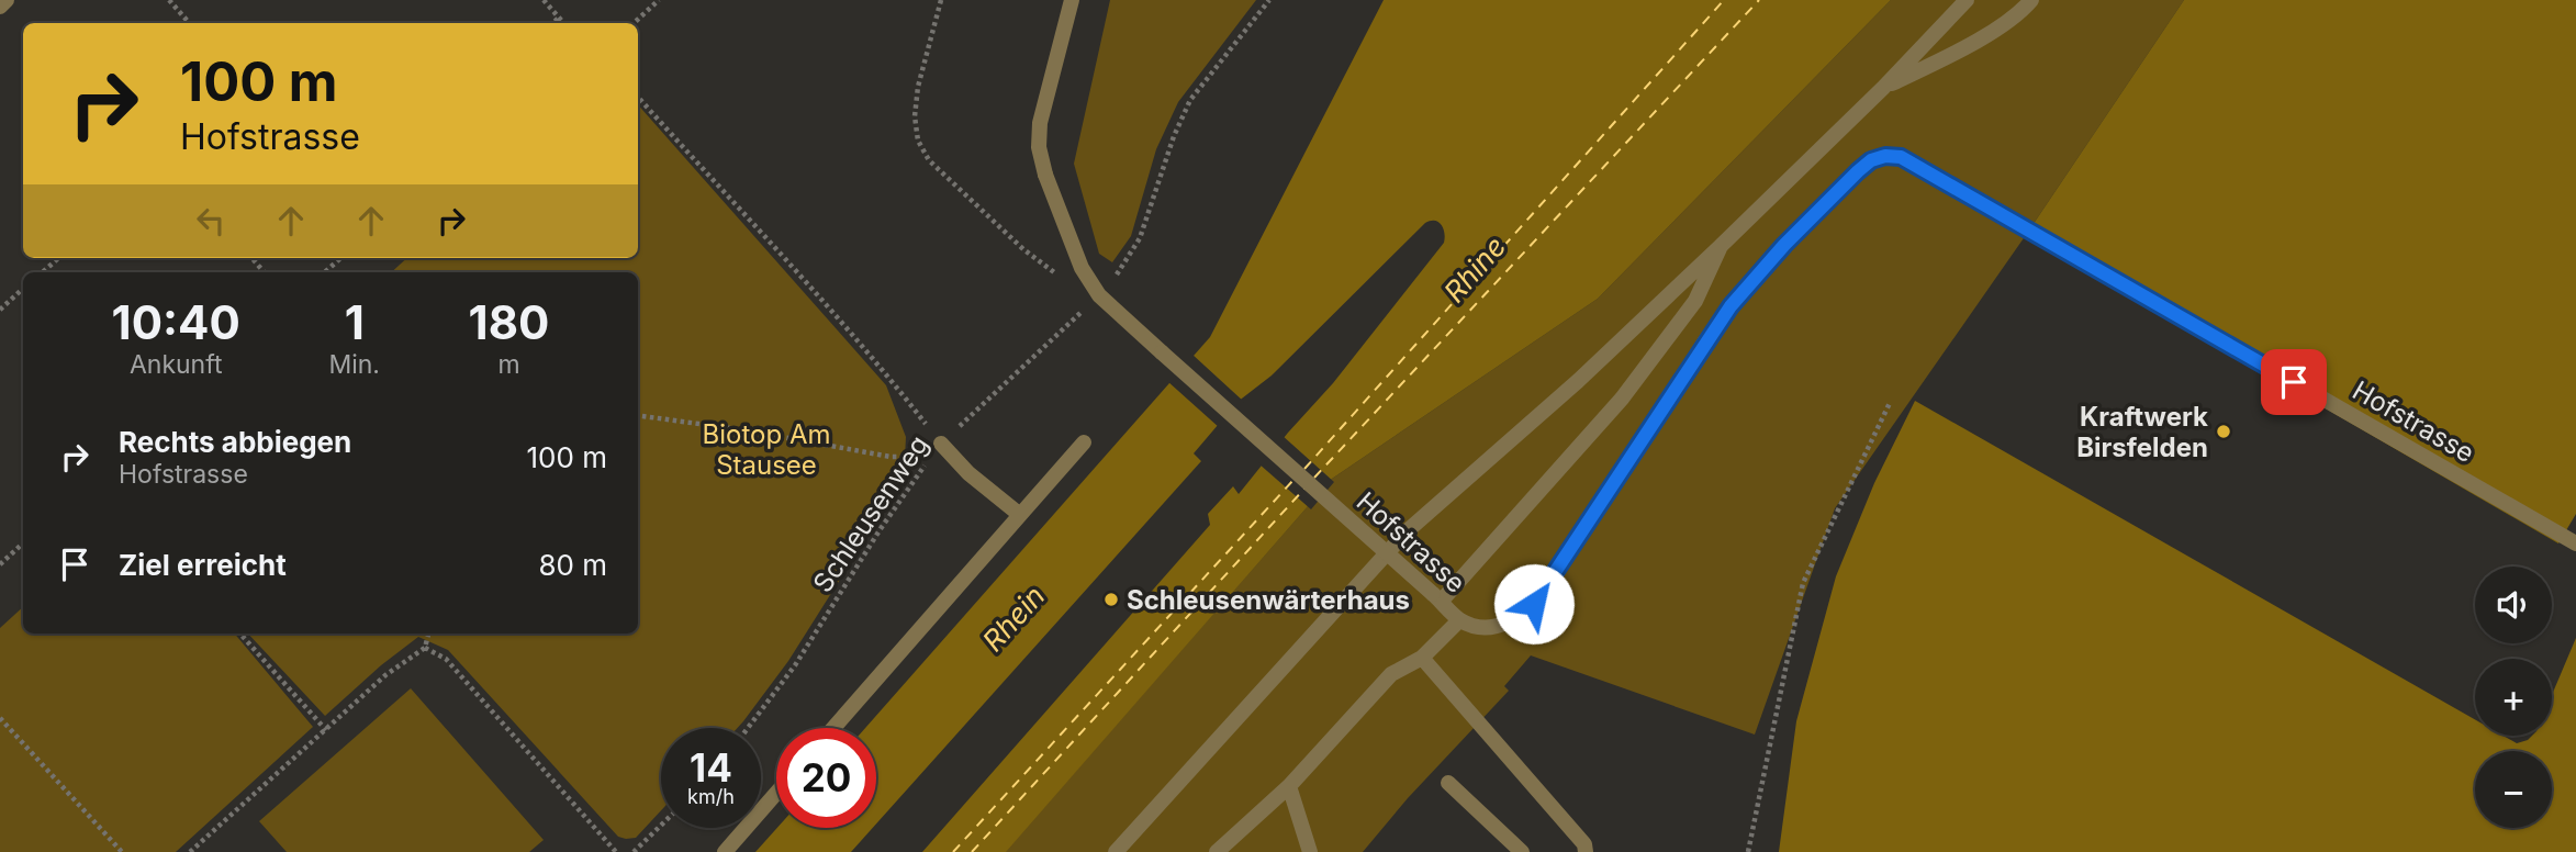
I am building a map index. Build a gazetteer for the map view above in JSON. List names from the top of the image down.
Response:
{
  "streets": {
    "street": ["Hofstrasse"],
    "path": ["Schleusenweg"]
  },
  "crossings": [
    ["Hofstrasse", "Schleusenweg"]
  ],
  "water": ["Rhine", "Rhein"],
  "parks": ["Biotop Am Stausee"],
  "places": ["Kraftwerk Birsfelden", "Schleusenwärterhaus"],
  "page": {
    "turn": ["100 m", "Hofstrasse"],
    "eta": [
      "10:40",
      "Ankunft",
      "1",
      "Min.",
      "180",
      "m"
    ],
    "list": [
      {
        "name": "Rechts abbiegen",
        "note": "Hofstrasse",
        "value": "100 m"
      },
      {
        "name": "Ziel erreicht",
        "value": "80 m"
      }
    ],
    "map_buttons": ["+", "−"],
    "speed": "14 km/h",
    "limit": "20"
  }
}
